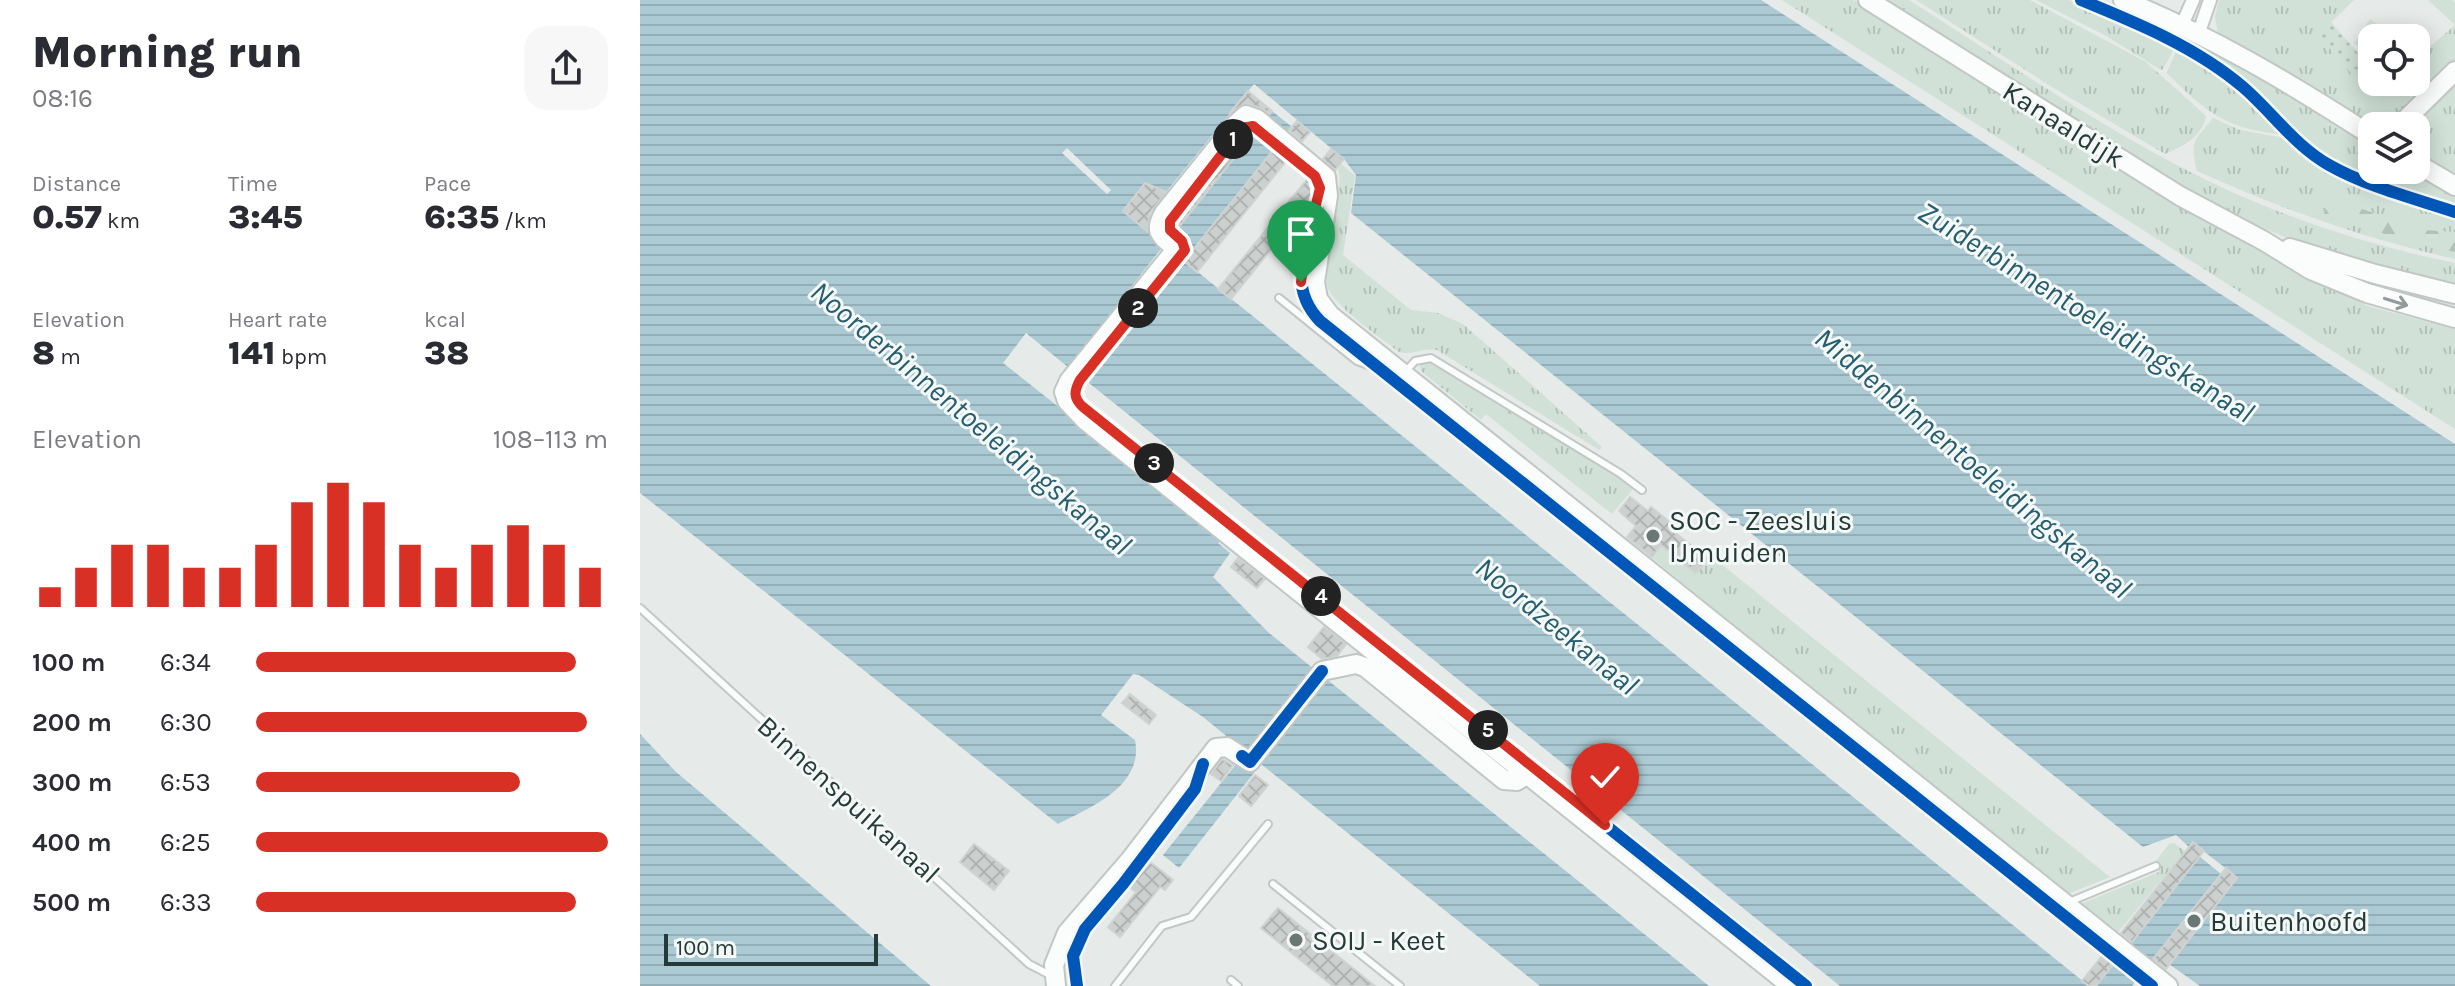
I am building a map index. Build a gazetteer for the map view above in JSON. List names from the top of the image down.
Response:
{
  "streets": {
    "street": ["Kanaaldijk"],
    "lane": ["Binnenspuikanaal"]
  },
  "water": [
    "Zuiderbinnentoeleidingskanaal",
    "Noorderbinnentoeleidingskanaal",
    "Middenbinnentoeleidingskanaal",
    "Noordzeekanaal"
  ],
  "places": ["SOC - Zeesluis IJmuiden", "Buitenhoofd", "SOIJ - Keet"],
  "scale_bar": "100 m",
  "page": {
    "heading": ["Morning run", "08:16"],
    "pins": [
      "1",
      "2",
      "3",
      "4",
      "5"
    ],
    "stats": [
      ["Distance", "0.57 km"],
      ["Time", "3:45"],
      ["Pace", "6:35 /km"],
      ["Elevation", "8 m"],
      ["Heart rate", "141 bpm"],
      ["kcal", "38"]
    ],
    "chart": ["Elevation", "108–113 m"],
    "list": [
      {
        "name": "100 m",
        "note": "6:34"
      },
      {
        "name": "200 m",
        "note": "6:30"
      },
      {
        "name": "300 m",
        "note": "6:53"
      },
      {
        "name": "400 m",
        "note": "6:25"
      },
      {
        "name": "500 m",
        "note": "6:33"
      }
    ],
    "scale": "100 m"
  }
}
